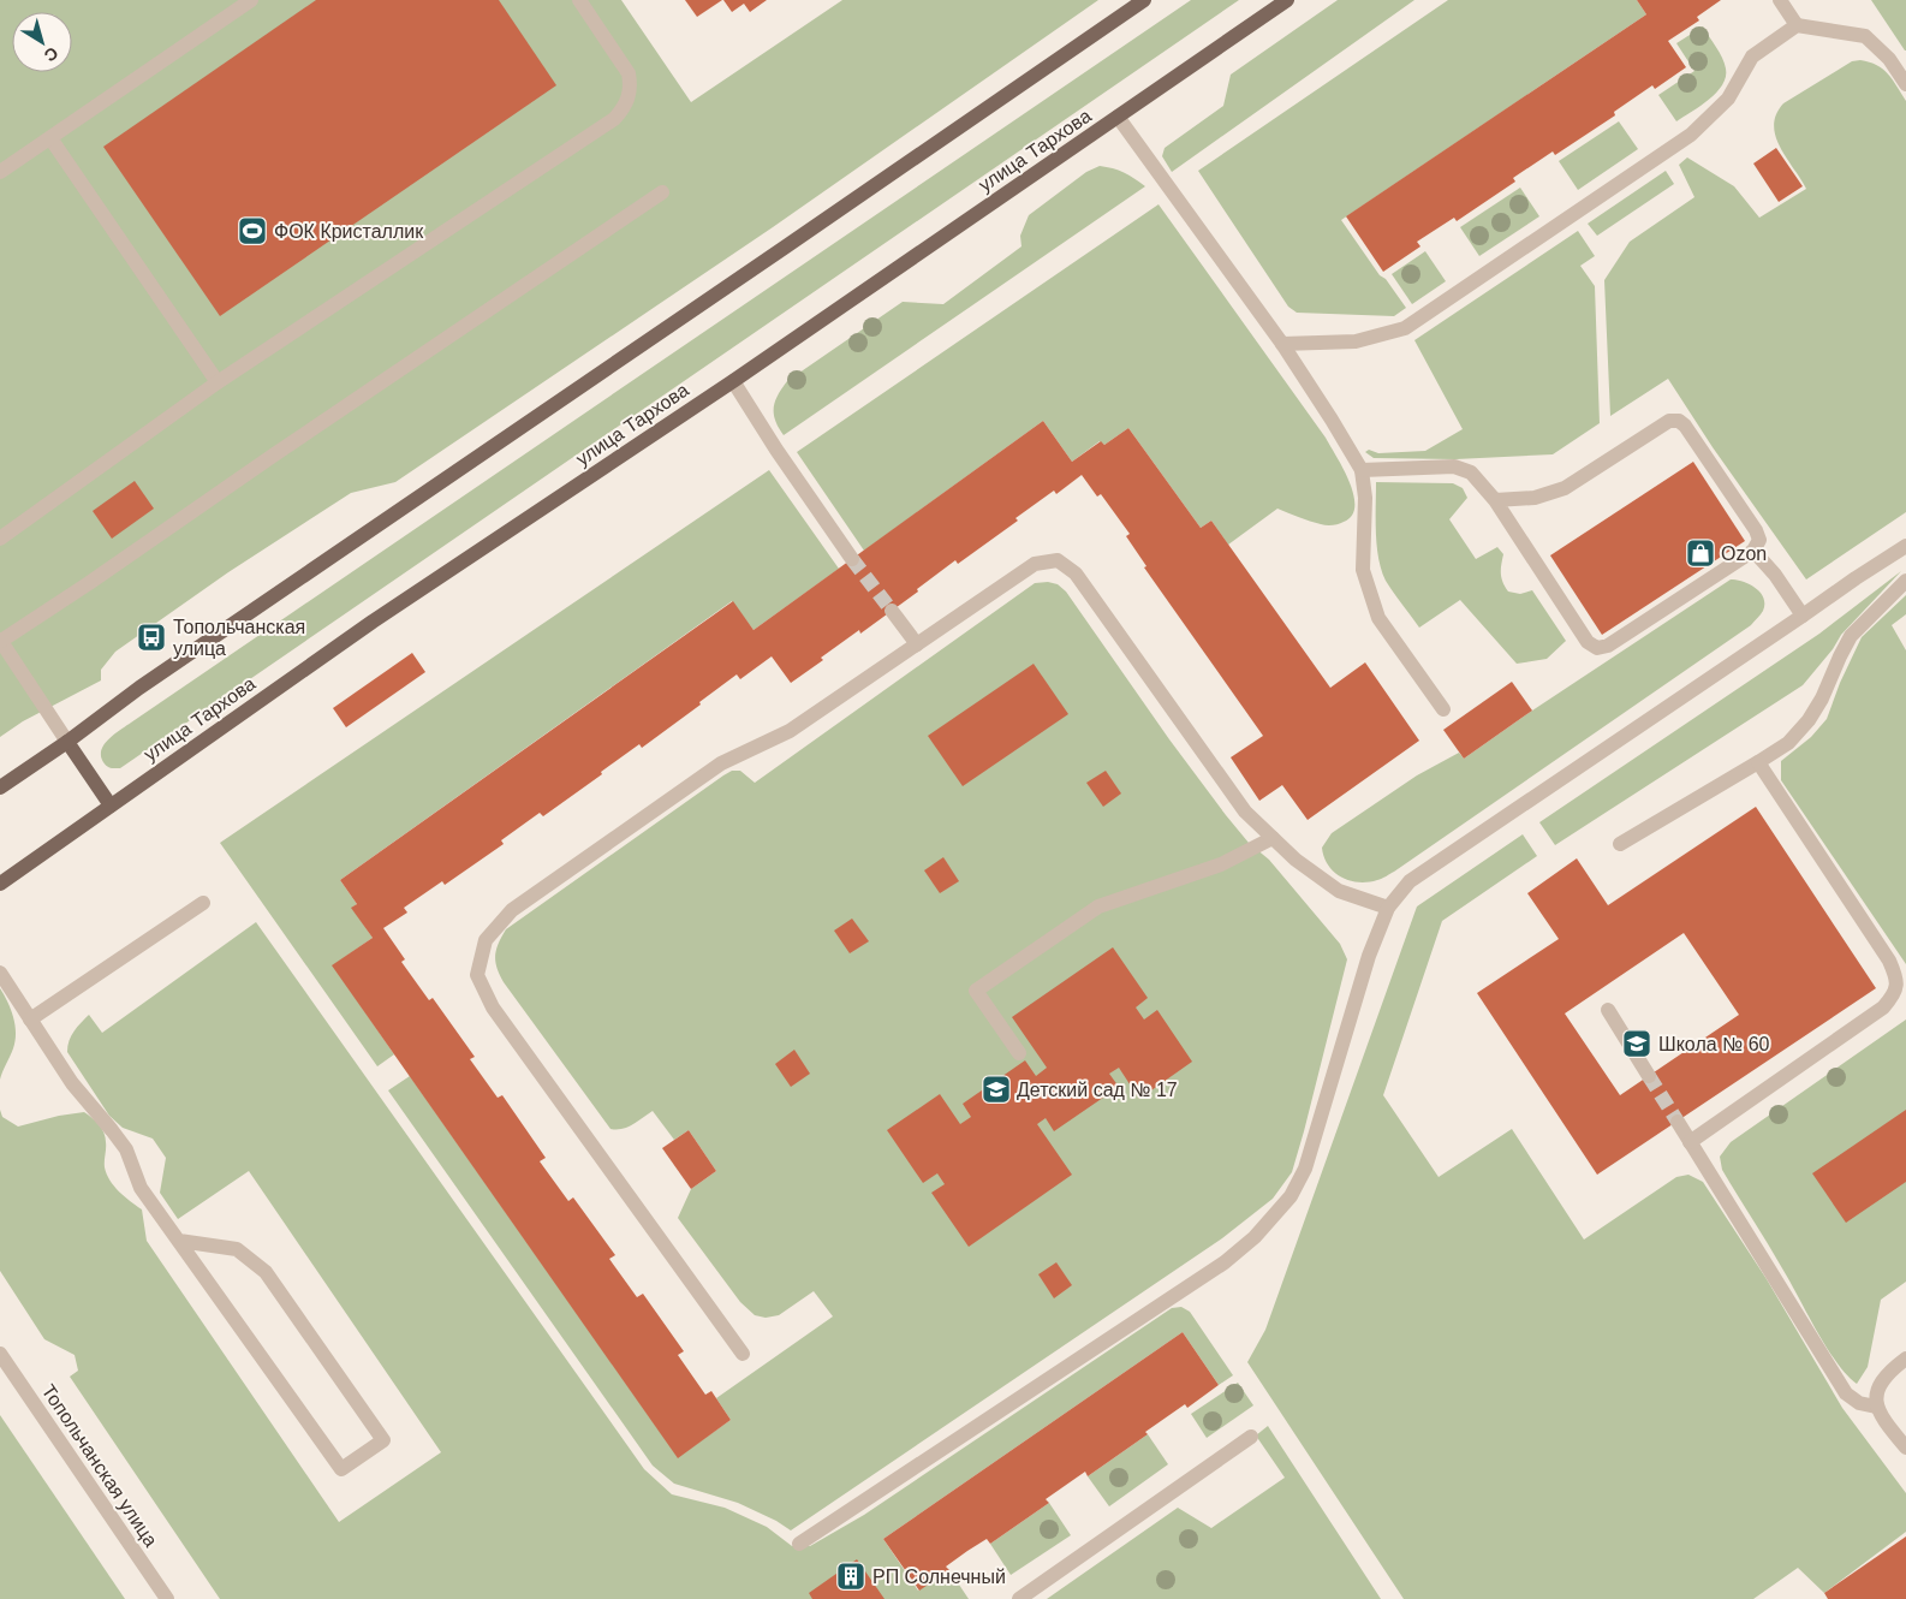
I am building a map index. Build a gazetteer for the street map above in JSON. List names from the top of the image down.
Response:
{
  "streets": {
    "main road": ["улица Тархова"],
    "street": ["Топольчанская улица"]
  },
  "places": {
    "sports": ["ФОК Кристаллик"],
    "shop": ["Ozon"],
    "bus stop": ["Топольчанская улица"],
    "school or university": ["Школа № 60", "Детский сад № 17"],
    "building": ["РП Солнечный"]
  },
  "north": "bottom right"
}
